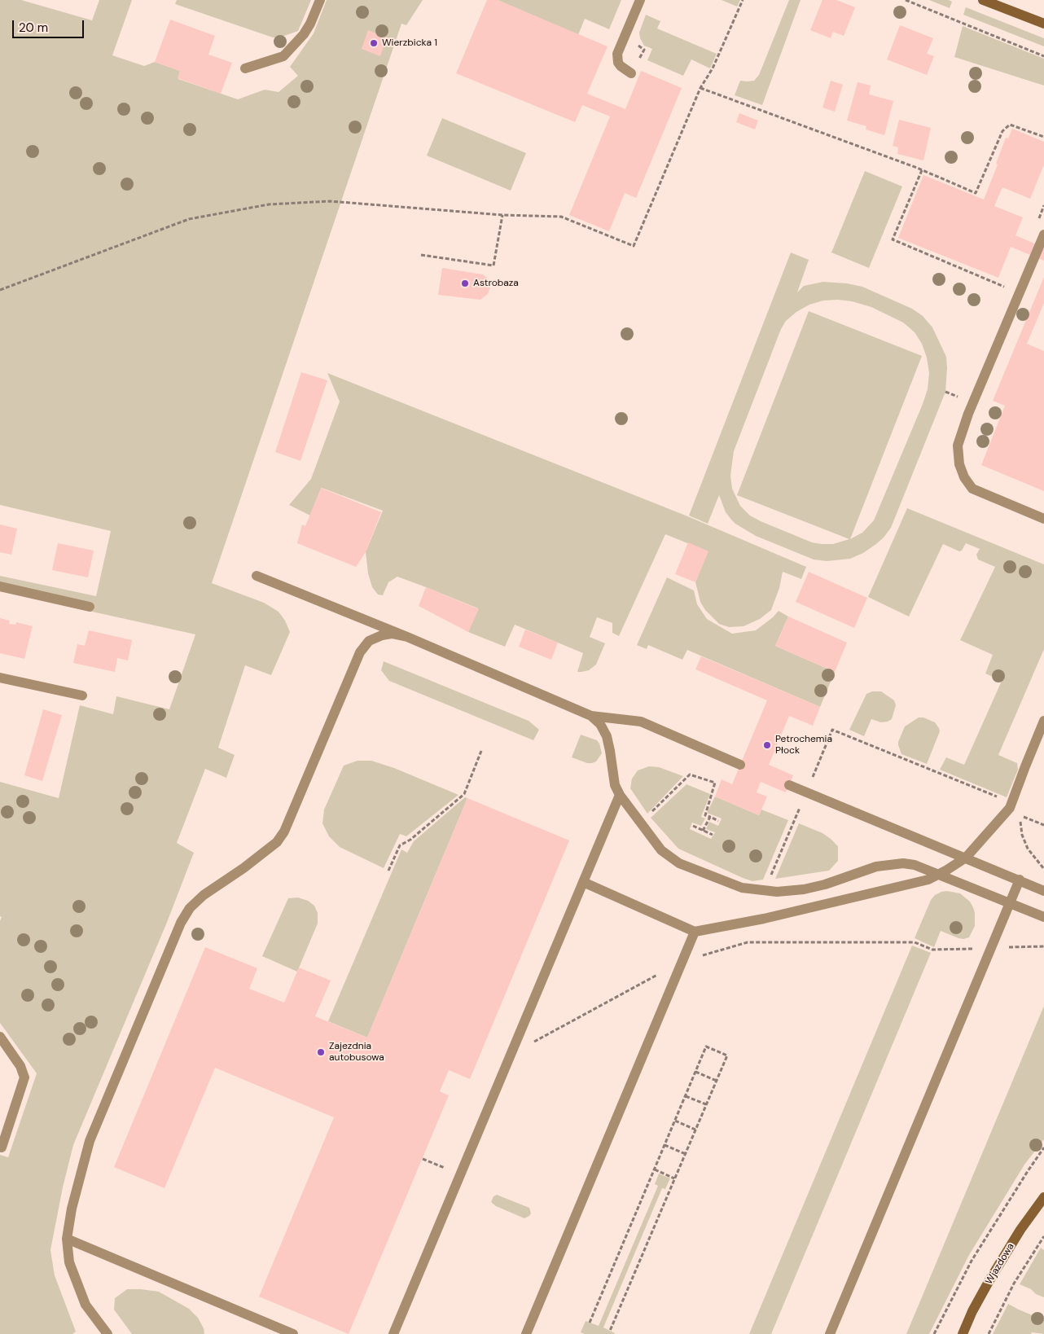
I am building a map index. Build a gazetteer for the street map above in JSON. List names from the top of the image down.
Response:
{
  "streets": {
    "street": ["Wjazdowa"]
  },
  "places": [
    "Wierzbicka 1",
    "Astrobaza",
    "Petrochemia Płock",
    "Zajezdnia autobusowa"
  ],
  "scale_bar": "20 m"
}
